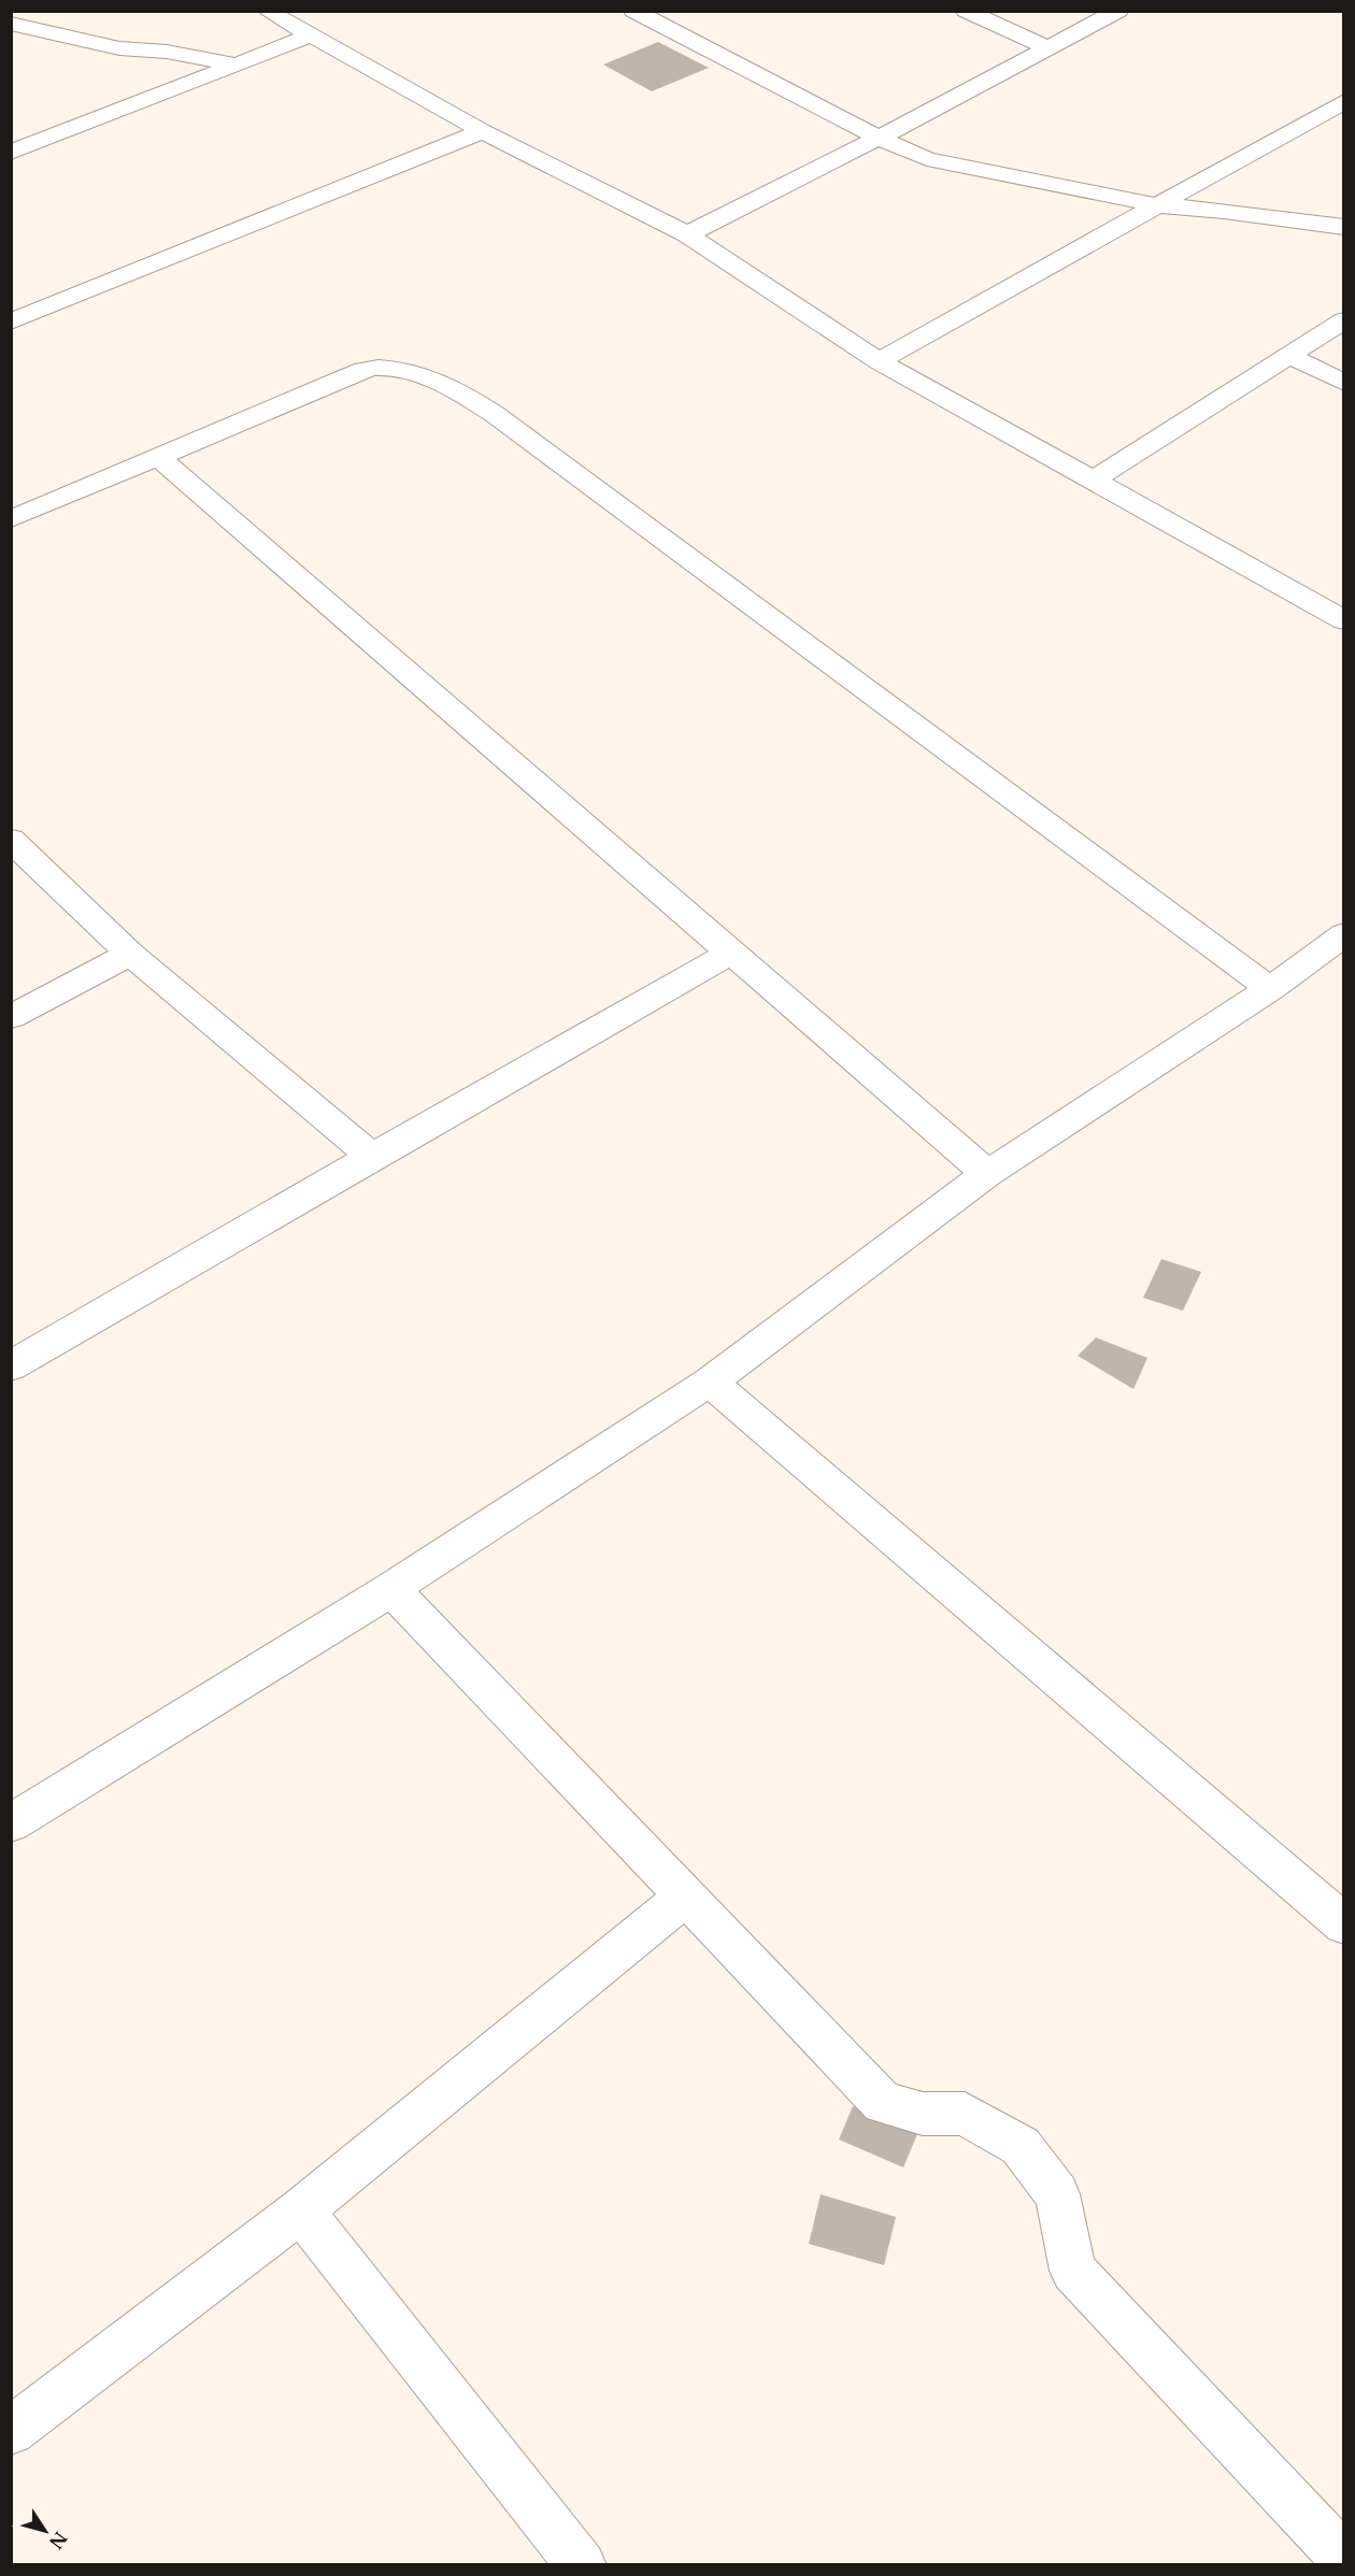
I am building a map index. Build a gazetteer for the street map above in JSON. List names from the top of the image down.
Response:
{
  "north": "bottom right"
}
